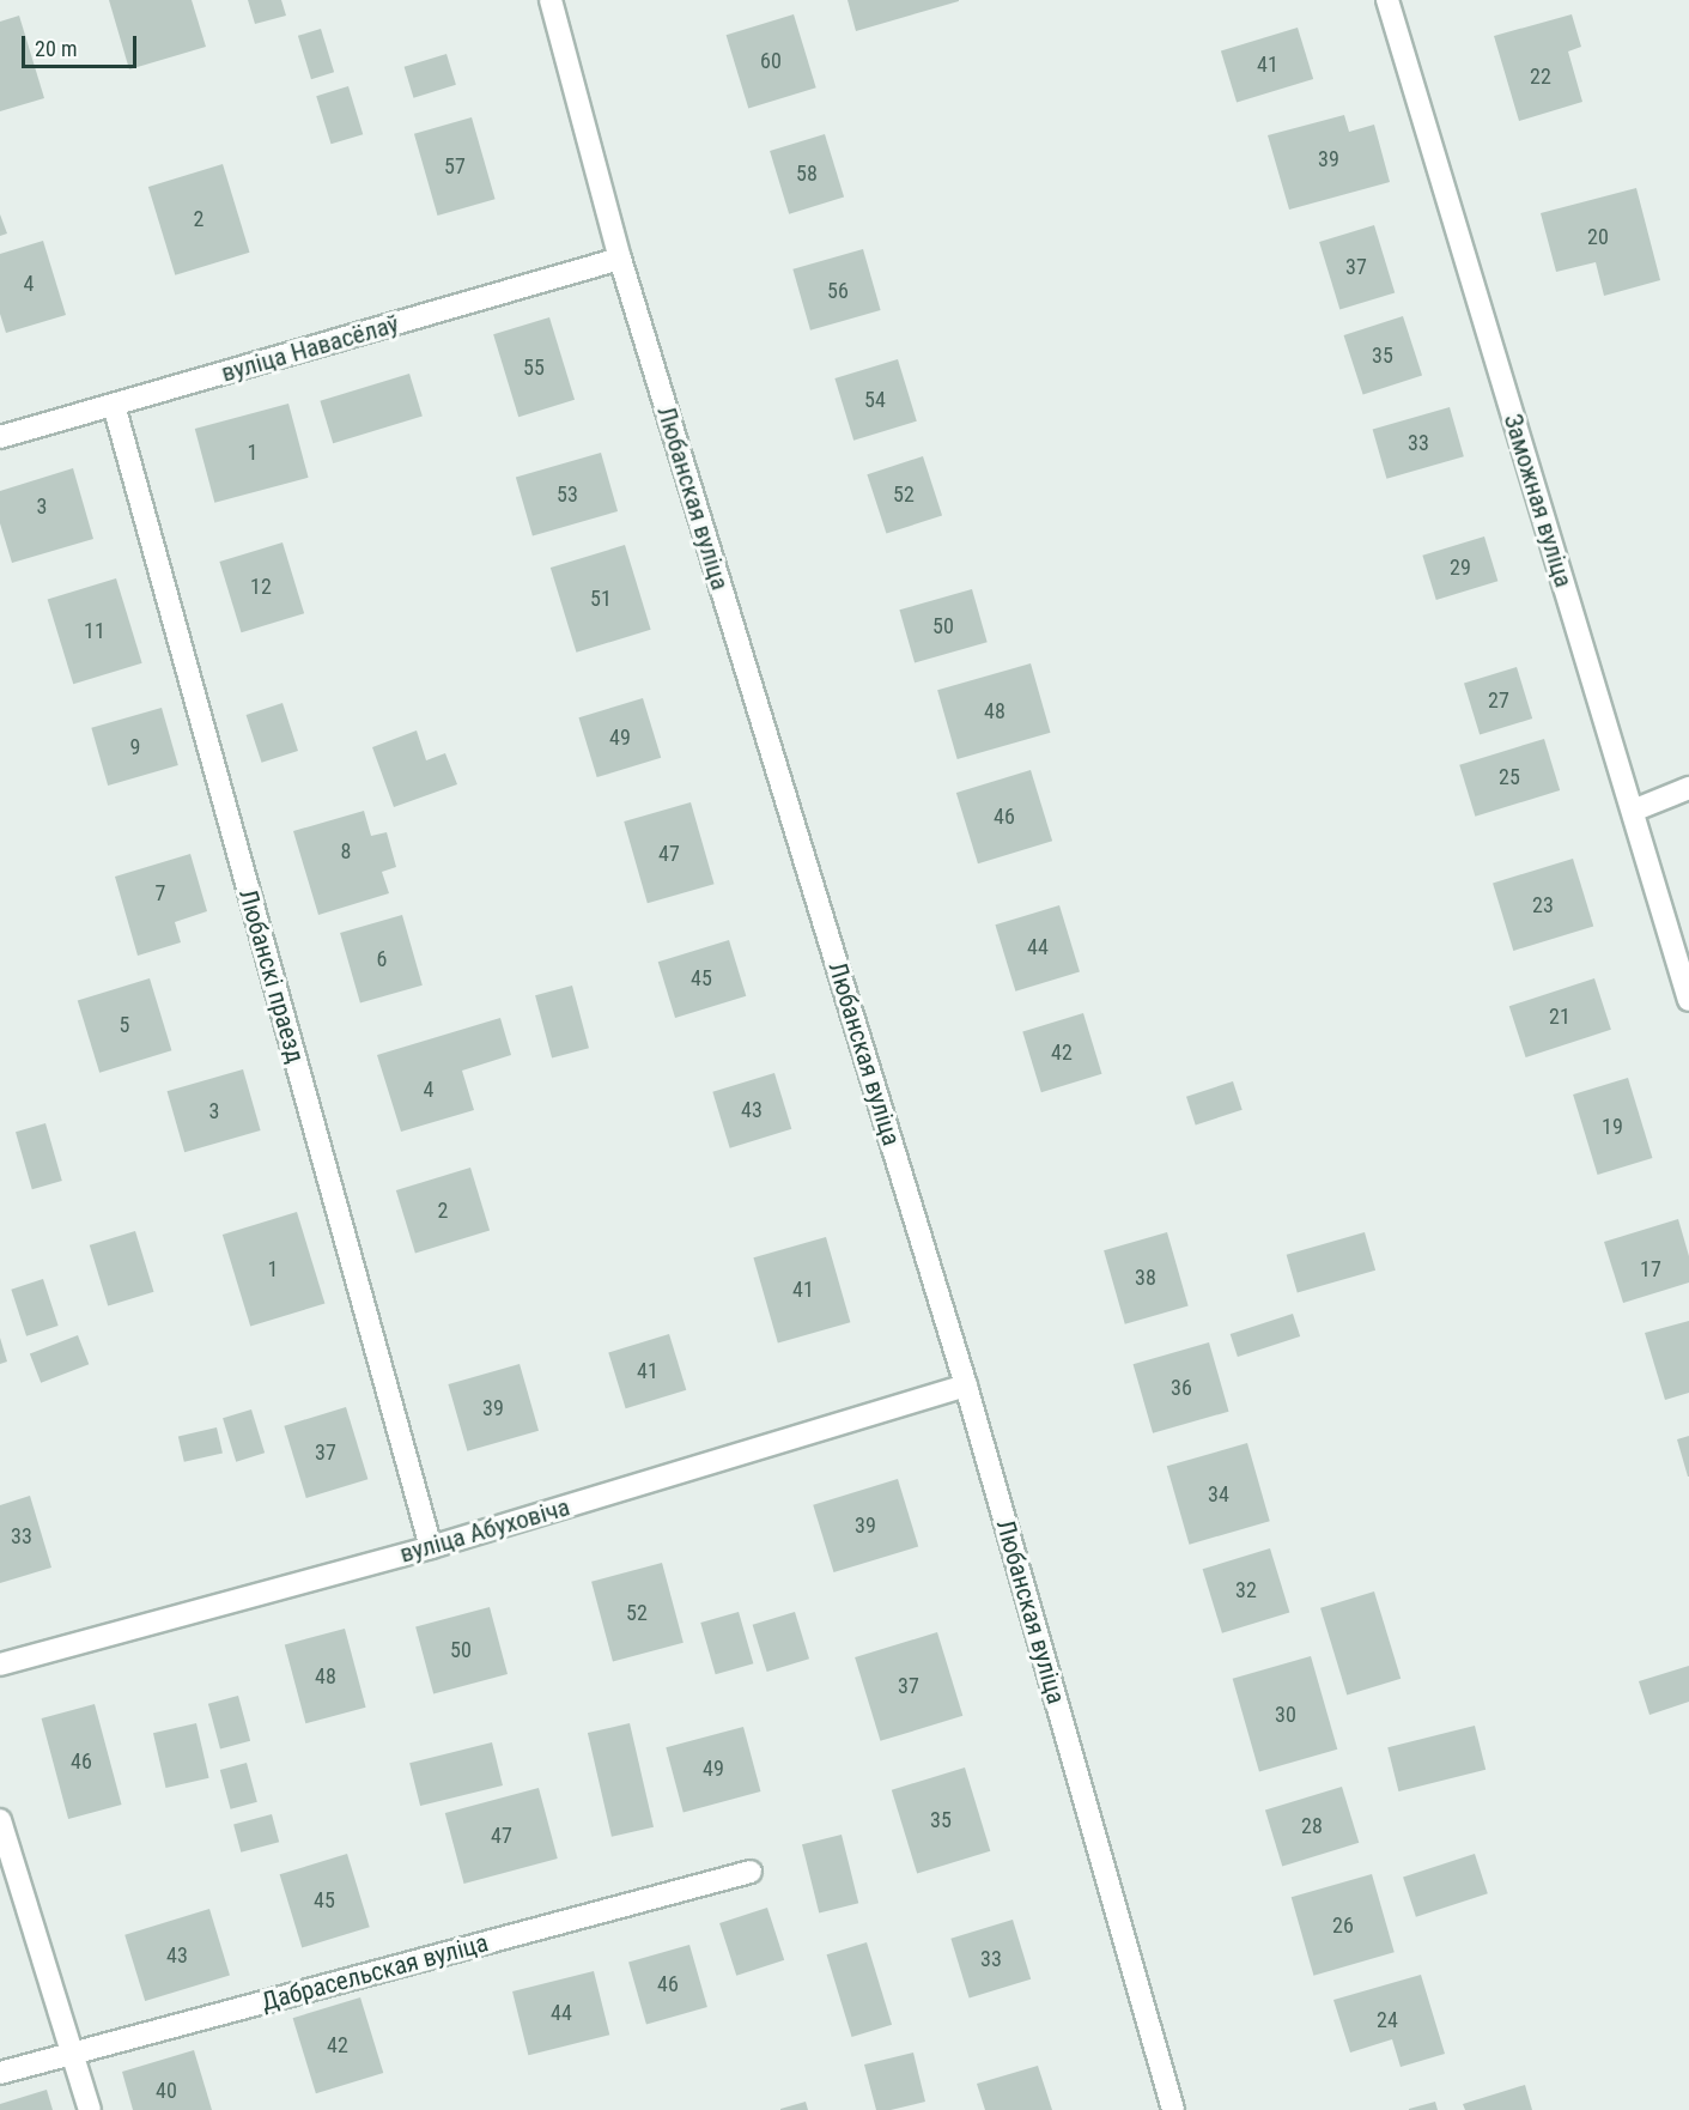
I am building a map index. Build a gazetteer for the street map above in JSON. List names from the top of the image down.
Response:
{
  "streets": {
    "street": [
      "вуліца Навасёлаў",
      "Любанская вуліца",
      "Заможная вуліца",
      "Любанскі праезд",
      "вуліца Абуховіча",
      "Дабрасельская вуліца"
    ]
  },
  "crossings": [
    ["вуліца Навасёлаў", "Любанская вуліца"],
    ["вуліца Навасёлаў", "Любанскі праезд"],
    ["Любанская вуліца", "вуліца Абуховіча"],
    ["Любанскі праезд", "вуліца Абуховіча"]
  ],
  "house_numbers": [
    "60",
    "41",
    "22",
    "39",
    "57",
    "58",
    "2",
    "20",
    "37",
    "4",
    "56",
    "35",
    "55",
    "54",
    "33",
    "1",
    "53",
    "52",
    "3",
    "29",
    "12",
    "51",
    "50",
    "11",
    "27",
    "48",
    "49",
    "9",
    "25",
    "46",
    "8",
    "47",
    "7",
    "23",
    "44",
    "6",
    "45",
    "21",
    "5",
    "42",
    "4",
    "43",
    "3",
    "19",
    "2",
    "1",
    "17",
    "38",
    "41",
    "41",
    "36",
    "39",
    "37",
    "34",
    "39",
    "33",
    "32",
    "52",
    "50",
    "48",
    "37",
    "30",
    "46",
    "49",
    "35",
    "28",
    "47",
    "45",
    "26",
    "43",
    "33",
    "46",
    "44",
    "24",
    "42",
    "40"
  ],
  "scale_bar": "20 m"
}
